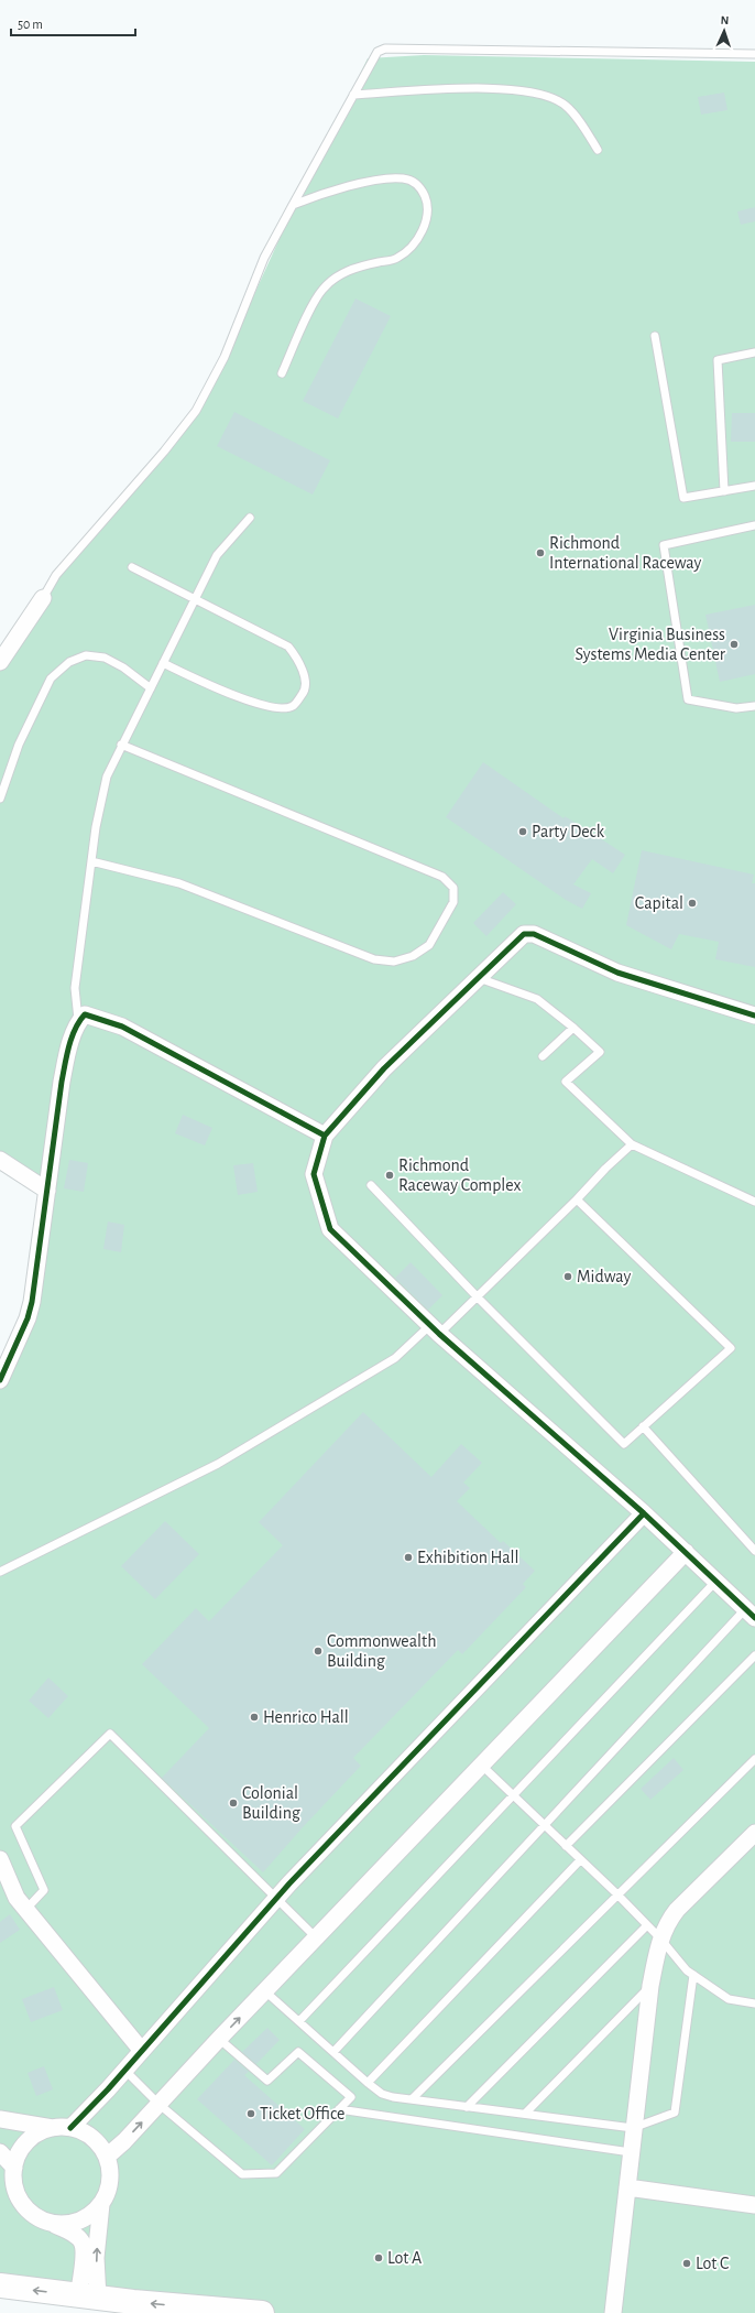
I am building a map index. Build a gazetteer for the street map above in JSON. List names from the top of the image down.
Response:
{
  "places": [
    "Richmond International Raceway",
    "Virginia Business Systems Media Center",
    "Party Deck",
    "Capital",
    "Richmond Raceway Complex",
    "Midway",
    "Exhibition Hall",
    "Commonwealth Building",
    "Henrico Hall",
    "Colonial Building",
    "Ticket Office",
    "Lot A",
    "Lot C"
  ],
  "scale_bar": "50 m",
  "north": "top"
}
